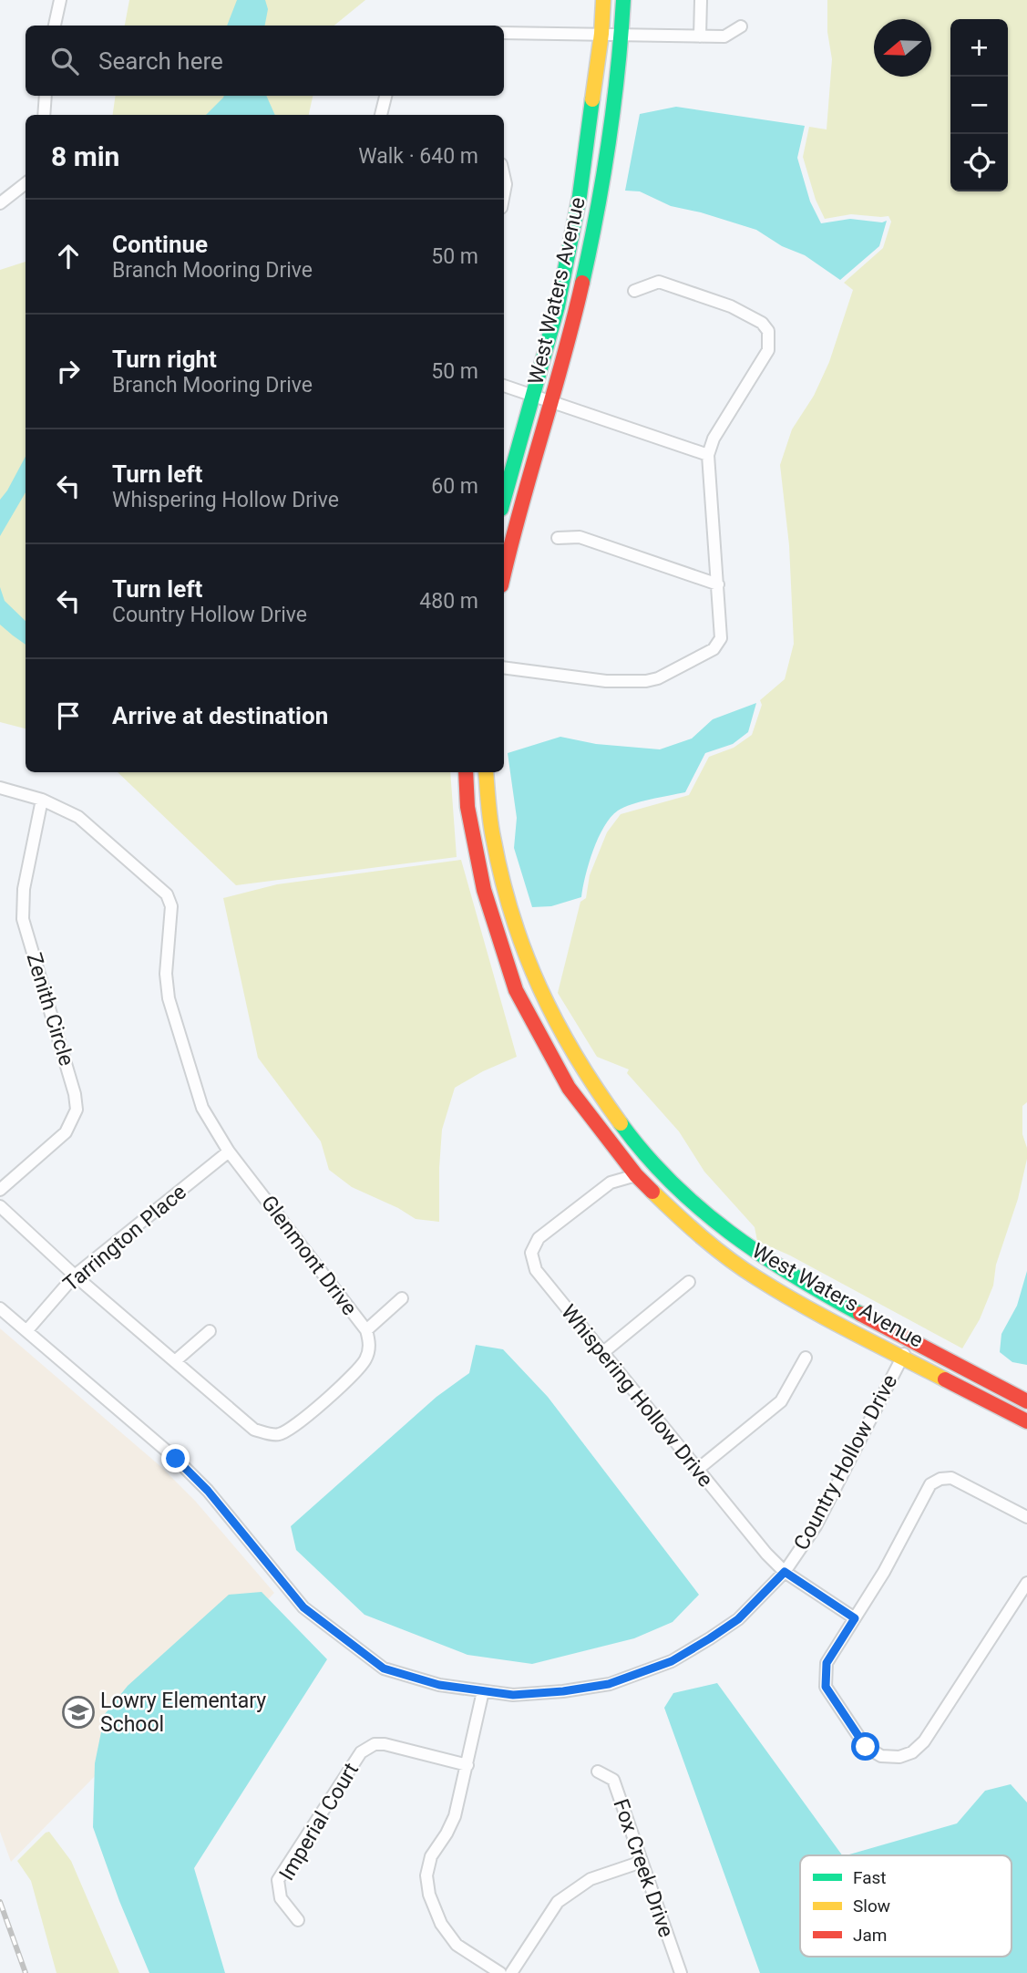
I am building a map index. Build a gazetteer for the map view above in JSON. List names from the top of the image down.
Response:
{
  "streets": {
    "street": [
      "West Waters Avenue",
      "Zenith Circle",
      "Tarrington Place",
      "Glenmont Drive",
      "Whispering Hollow Drive",
      "Country Hollow Drive",
      "Imperial Court",
      "Fox Creek Drive"
    ]
  },
  "crossings": [
    ["West Waters Avenue", "Whispering Hollow Drive"],
    ["West Waters Avenue", "Country Hollow Drive"],
    ["Zenith Circle", "Glenmont Drive"],
    ["Tarrington Place", "Glenmont Drive"],
    ["Tarrington Place", "Country Hollow Drive"],
    ["Whispering Hollow Drive", "Country Hollow Drive"]
  ],
  "places": {
    "school or university": ["Lowry Elementary School"]
  },
  "legend": ["Fast", "Slow", "Jam"],
  "north": "left",
  "page": {
    "map_buttons": ["+", "−"],
    "search": "Search here",
    "heading": ["8 min", "Walk · 640 m"],
    "list": [
      ["Continue", "Branch Mooring Drive", "50 m"],
      ["Turn right", "Branch Mooring Drive", "50 m"],
      ["Turn left", "Whispering Hollow Drive", "60 m"],
      ["Turn left", "Country Hollow Drive", "480 m"],
      "Arrive at destination"
    ]
  }
}
